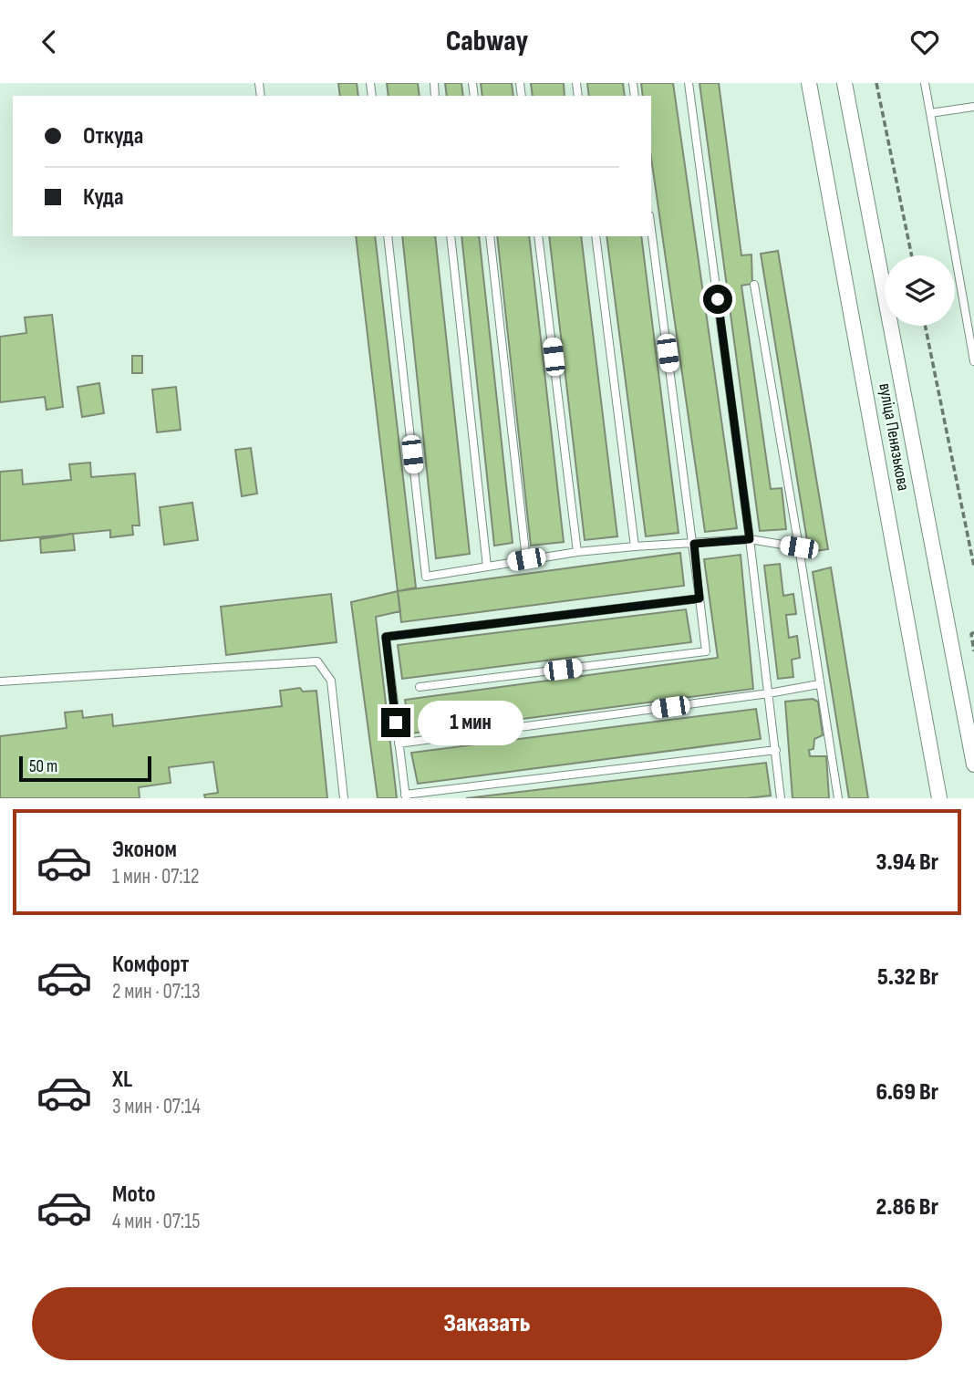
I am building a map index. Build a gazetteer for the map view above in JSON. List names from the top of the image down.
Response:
{
  "streets": {
    "street": ["вуліца Пенязькова"]
  },
  "scale_bar": "50 m",
  "page": {
    "header": "Cabway",
    "banner": ["Откуда", "Куда"],
    "bubble": "1 мин",
    "scale": "50 m",
    "list": [
      {
        "name": "Эконом",
        "note": "1 мин · 07:12",
        "value": "3.94 Br"
      },
      {
        "name": "Комфорт",
        "note": "2 мин · 07:13",
        "value": "5.32 Br"
      },
      {
        "name": "XL",
        "note": "3 мин · 07:14",
        "value": "6.69 Br"
      },
      {
        "name": "Moto",
        "note": "4 мин · 07:15",
        "value": "2.86 Br"
      }
    ],
    "buttons": "Заказать"
  }
}
